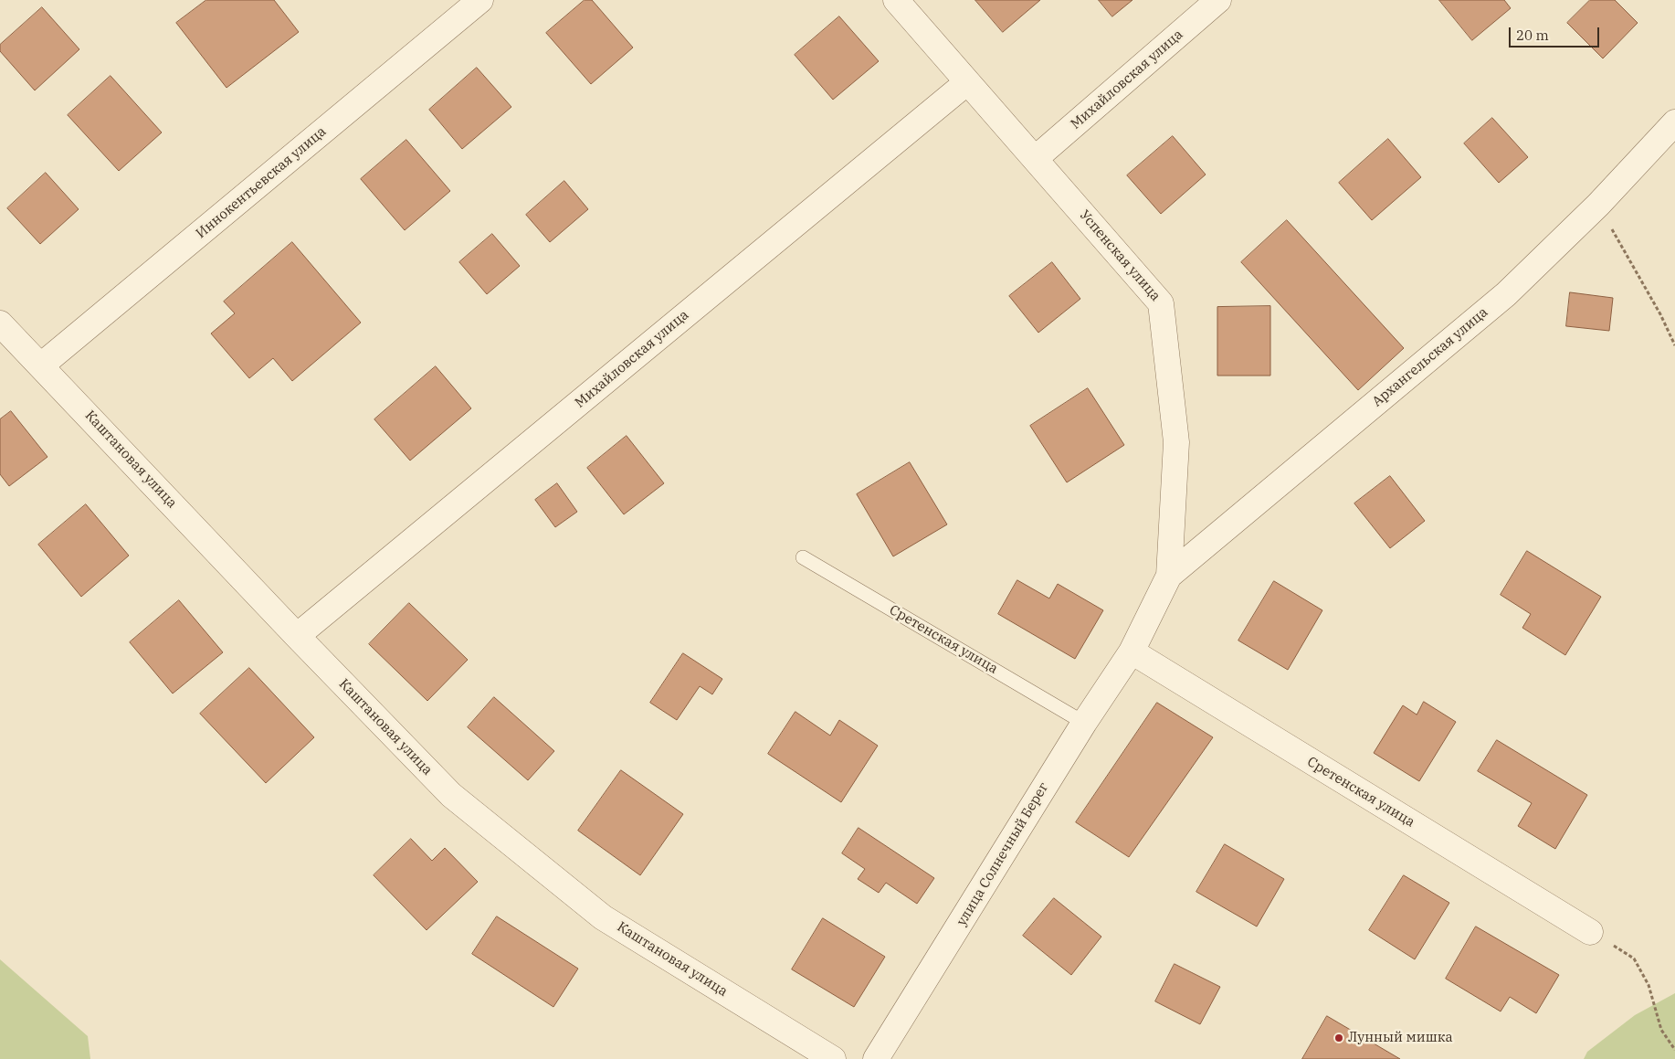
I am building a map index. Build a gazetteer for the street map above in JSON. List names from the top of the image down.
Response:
{
  "streets": {
    "street": [
      "Михайловская улица",
      "Иннокентьевская улица",
      "Успенская улица",
      "Архангельская улица",
      "Каштановая улица",
      "Сретенская улица",
      "улица Солнечный Берег"
    ]
  },
  "crossings": [
    ["Михайловская улица", "Успенская улица"],
    ["Михайловская улица", "Каштановая улица"],
    ["Иннокентьевская улица", "Каштановая улица"],
    ["Успенская улица", "Архангельская улица"],
    ["Успенская улица", "Сретенская улица"],
    ["Успенская улица", "улица Солнечный Берег"],
    ["Сретенская улица", "улица Солнечный Берег"]
  ],
  "places": ["Лунный мишка"],
  "scale_bar": "20 m"
}
